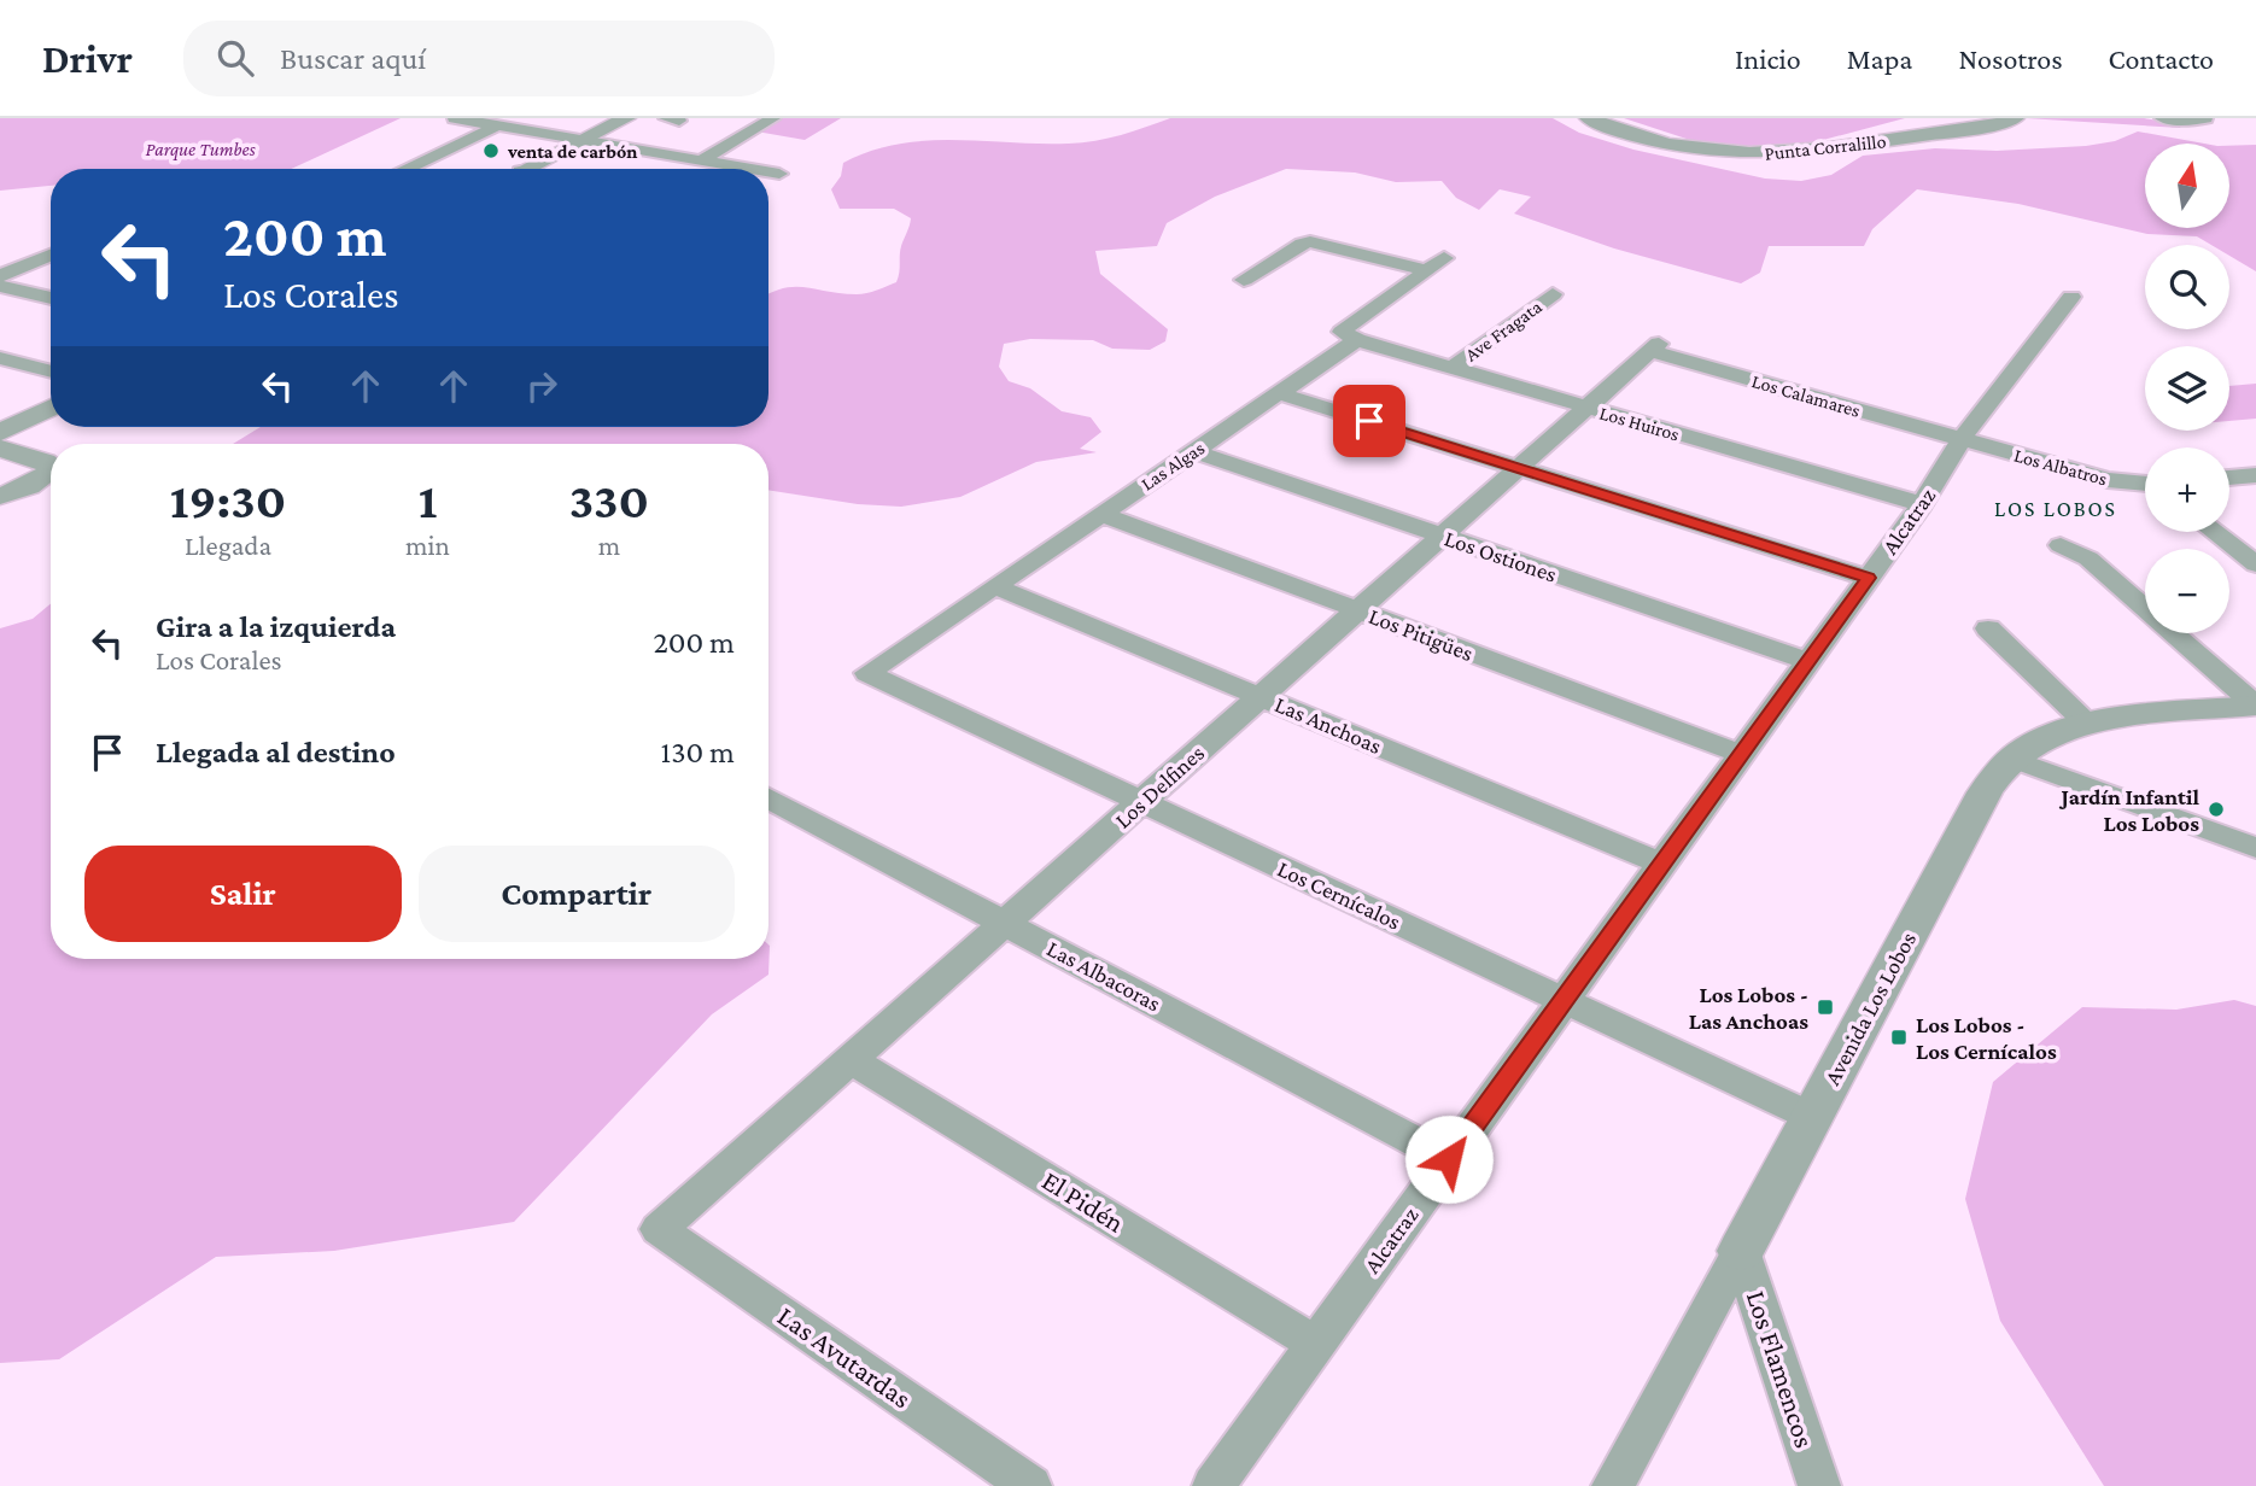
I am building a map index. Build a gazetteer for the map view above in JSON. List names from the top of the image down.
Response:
{
  "streets": {
    "street": [
      "Punta Corralillo",
      "Ave Fragata",
      "Los Calamares",
      "Los Huiros",
      "Las Algas",
      "Los Albatros",
      "Alcatraz",
      "Los Ostiones",
      "Los Pitigües",
      "Las Anchoas",
      "Los Delfines",
      "Los Cernícalos",
      "Las Albacoras",
      "Avenida Los Lobos",
      "El Pidén",
      "Las Avutardas",
      "Los Flamencos"
    ]
  },
  "crossings": [
    ["Ave Fragata", "Los Huiros"],
    ["Los Calamares", "Los Albatros"],
    ["Los Calamares", "Alcatraz"],
    ["Los Calamares", "Los Delfines"],
    ["Los Huiros", "Las Algas"],
    ["Los Huiros", "Alcatraz"],
    ["Los Huiros", "Los Delfines"],
    ["Las Algas", "Los Ostiones"],
    ["Las Algas", "Los Pitigües"],
    ["Las Algas", "Las Anchoas"],
    ["Las Algas", "Los Cernícalos"],
    ["Los Albatros", "Alcatraz"],
    ["Alcatraz", "Los Ostiones"],
    ["Alcatraz", "Los Pitigües"],
    ["Alcatraz", "Las Anchoas"],
    ["Alcatraz", "Los Cernícalos"],
    ["Alcatraz", "Las Albacoras"],
    ["Alcatraz", "El Pidén"],
    ["Los Ostiones", "Los Delfines"],
    ["Los Pitigües", "Los Delfines"],
    ["Las Anchoas", "Los Delfines"],
    ["Los Delfines", "Los Cernícalos"],
    ["Los Delfines", "Las Albacoras"],
    ["Los Delfines", "El Pidén"],
    ["Los Delfines", "Las Avutardas"],
    ["Los Cernícalos", "Avenida Los Lobos"],
    ["Avenida Los Lobos", "Los Flamencos"]
  ],
  "districts": ["LOS LOBOS"],
  "parks": ["Parque Tumbes"],
  "places": {
    "other": ["venta de carbón", "Jardín Infantil Los Lobos"],
    "transit": ["Los Lobos - Las Anchoas", "Los Lobos - Los Cernícalos"]
  },
  "north": "top",
  "page": {
    "header": "Drivr",
    "search": "Buscar aquí",
    "nav": [
      "Inicio",
      "Mapa",
      "Nosotros",
      "Contacto"
    ],
    "map_buttons": ["+", "−"],
    "turn": ["200 m", "Los Corales"],
    "eta": [
      "19:30",
      "Llegada",
      "1",
      "min",
      "330",
      "m"
    ],
    "list": [
      {
        "name": "Gira a la izquierda",
        "note": "Los Corales",
        "value": "200 m"
      },
      {
        "name": "Llegada al destino",
        "value": "130 m"
      }
    ],
    "buttons": ["Salir", "Compartir"]
  }
}
